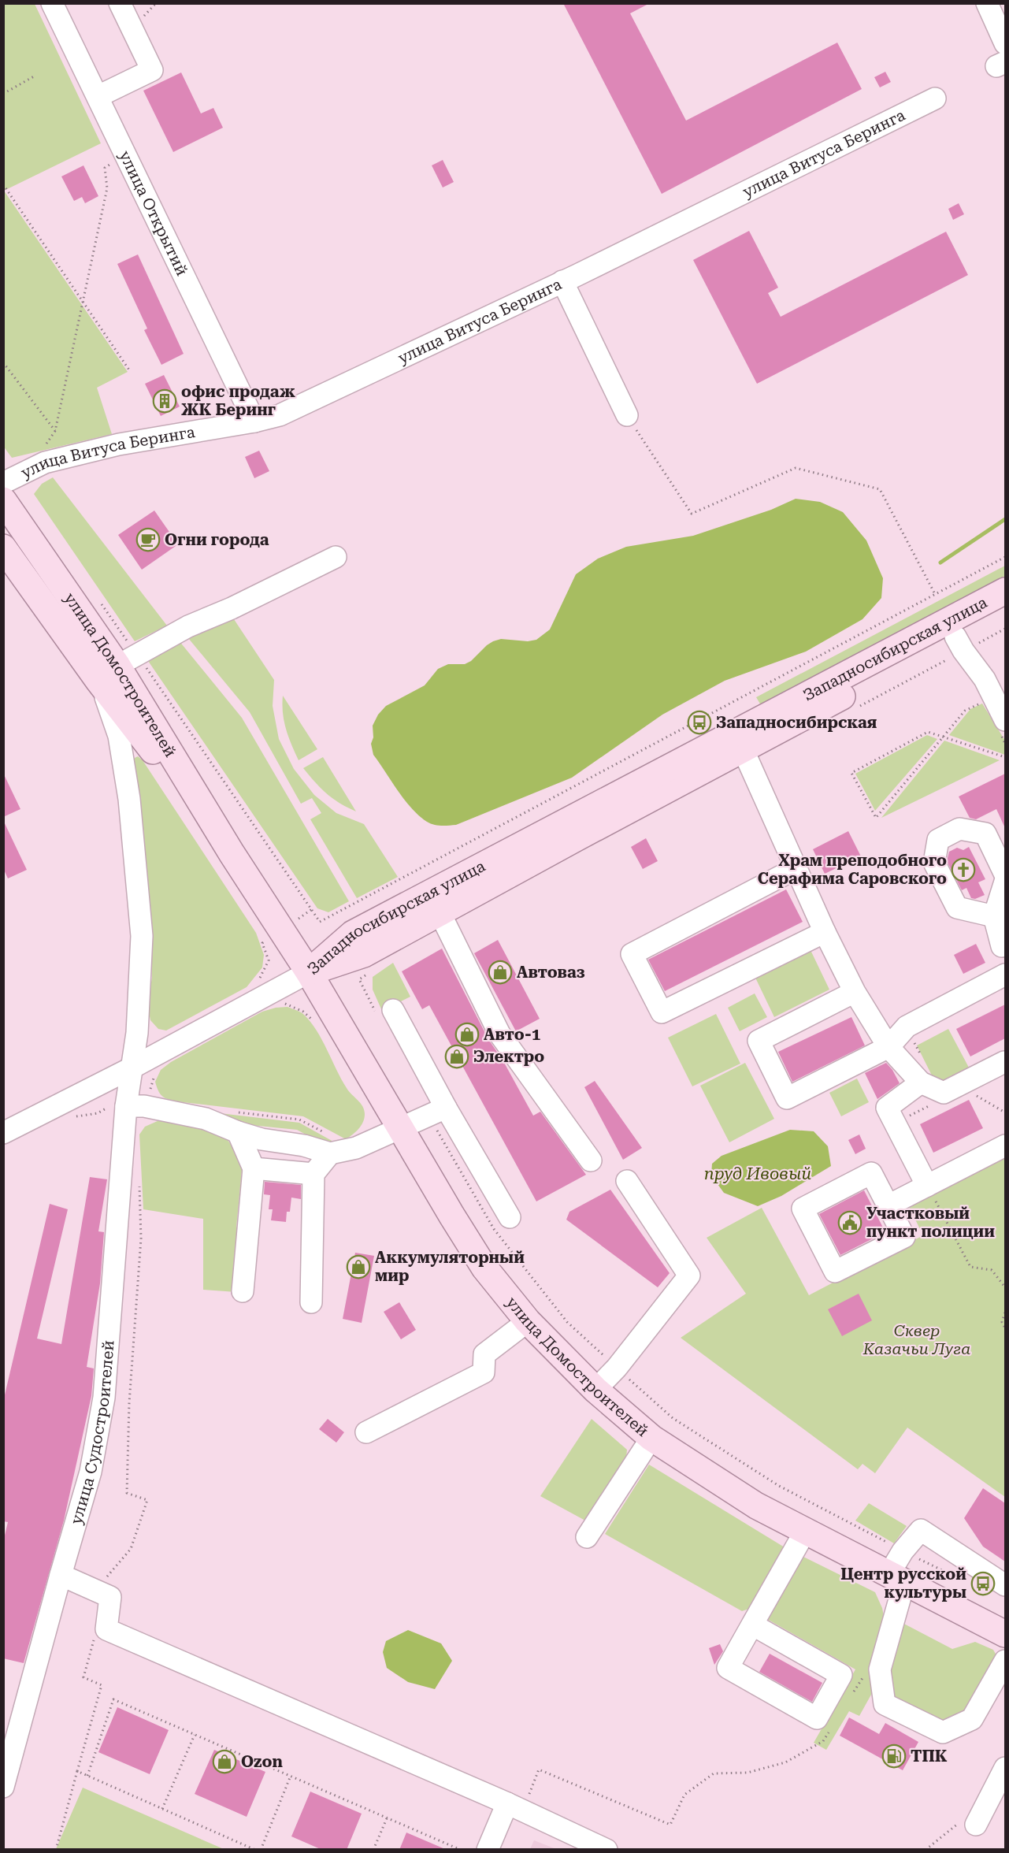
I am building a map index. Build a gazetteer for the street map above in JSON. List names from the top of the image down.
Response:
{
  "streets": {
    "main road": ["Западносибирская улица", "улица Домостроителей"],
    "street": ["улица Витуса Беринга", "улица Открытий", "улица Судостроителей"]
  },
  "crossings": [
    ["улица Витуса Беринга", "улица Открытий"],
    ["Западносибирская улица", "улица Домостроителей"],
    ["улица Домостроителей", "улица Судостроителей"]
  ],
  "water": ["пруд Ивовый"],
  "parks": ["Сквер Казачьи Луга"],
  "places": {
    "building": ["офис продаж ЖК Беринг"],
    "cafe": ["Огни города"],
    "bus stop": ["Западносибирская", "Центр русской культуры"],
    "church": ["Храм преподобного Серафима Саровского"],
    "shop": [
      "Автоваз",
      "Авто-1",
      "Электро",
      "Аккумуляторный мир",
      "Ozon"
    ],
    "public building": ["Участковый пункт полиции"],
    "fuel station": ["ТПК"]
  }
}
